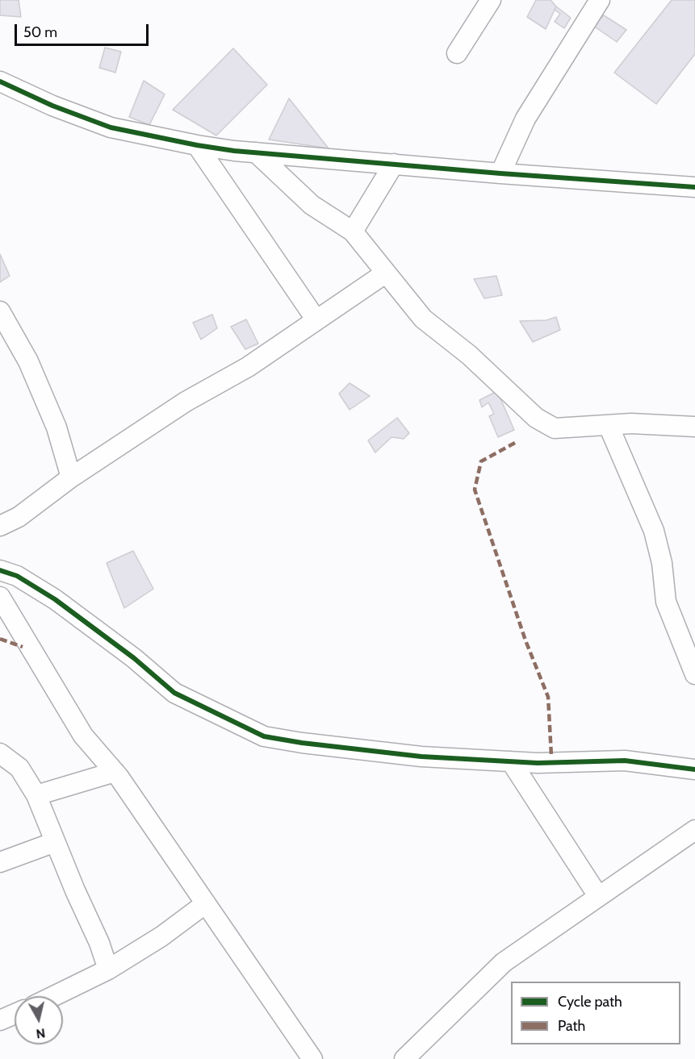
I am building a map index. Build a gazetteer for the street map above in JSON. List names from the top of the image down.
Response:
{
  "legend": ["Cycle path", "Path"],
  "scale_bar": "50 m",
  "north": "bottom"
}
